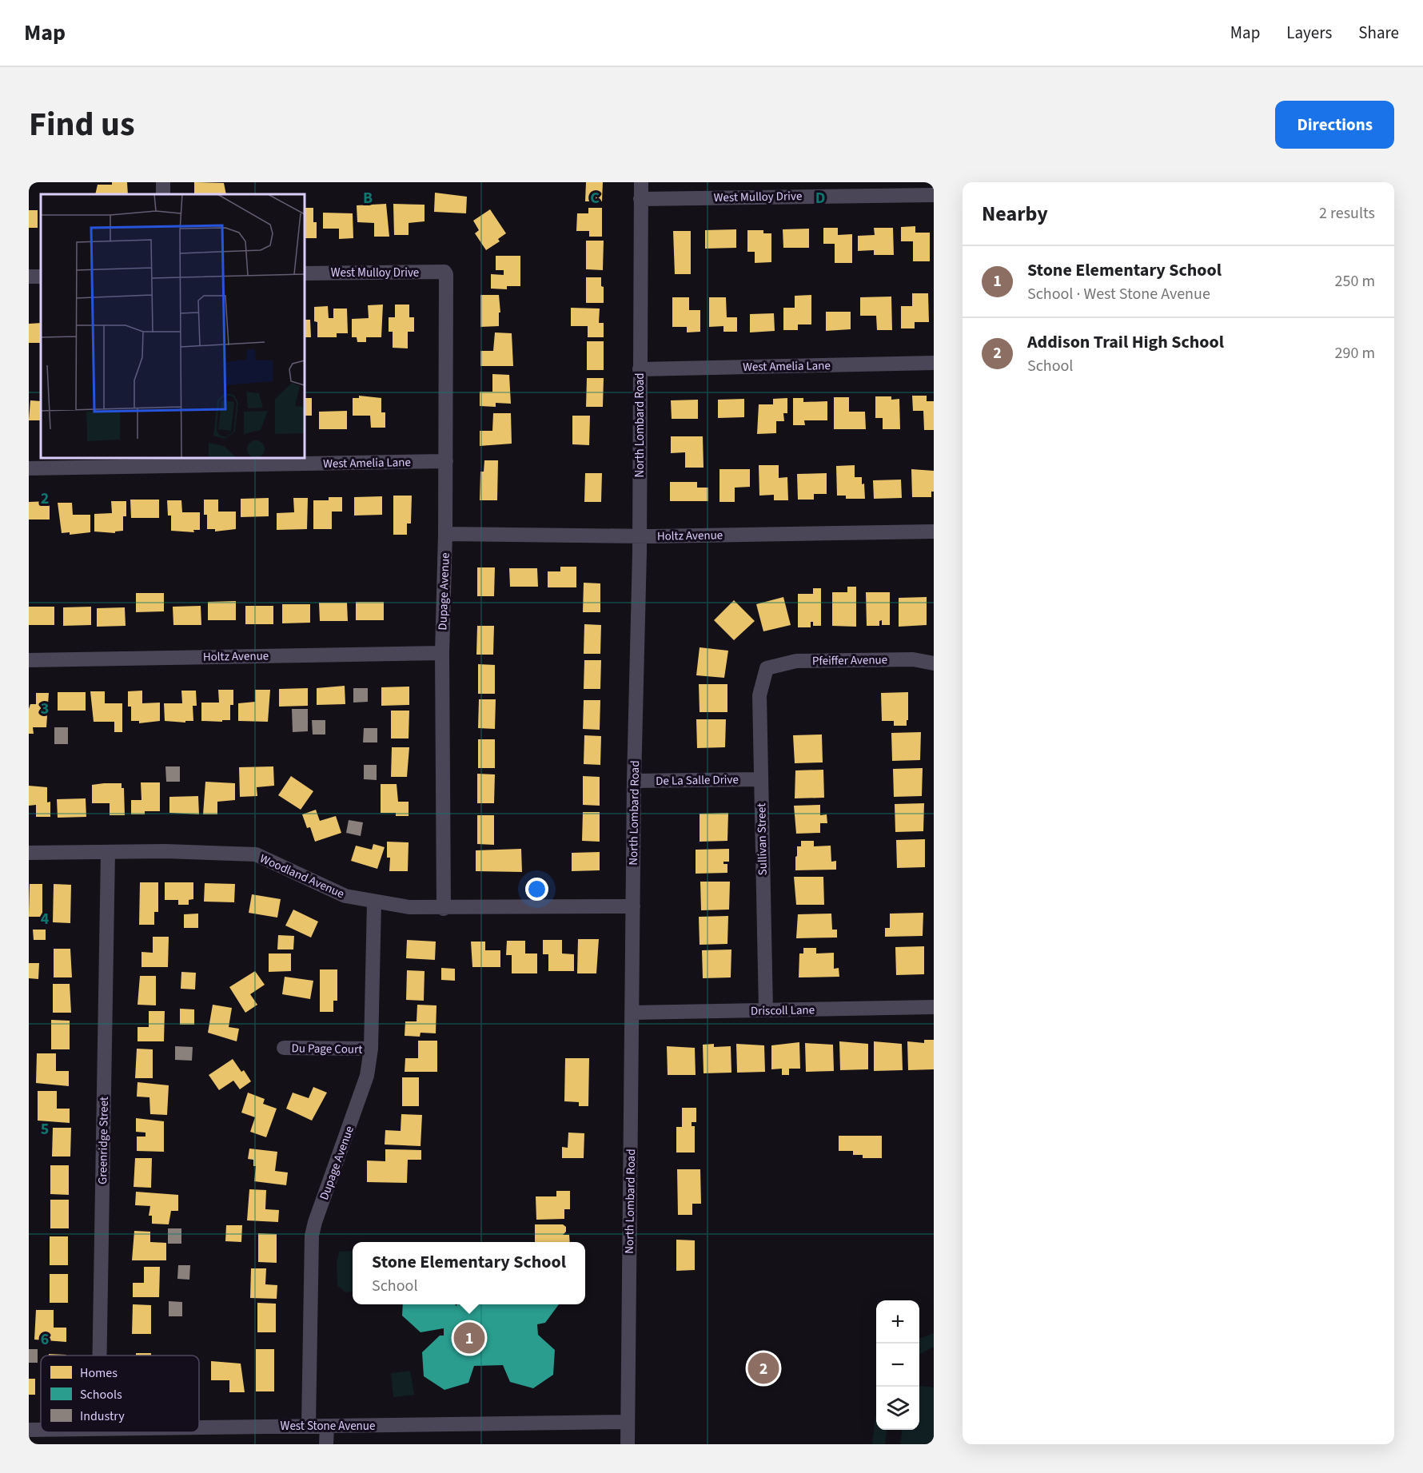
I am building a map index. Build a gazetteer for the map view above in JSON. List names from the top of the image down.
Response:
{
  "streets": {
    "street": [
      "West Mulloy Drive",
      "West Amelia Lane",
      "North Lombard Road",
      "Holtz Avenue",
      "Dupage Avenue",
      "Pfeiffer Avenue",
      "De La Salle Drive",
      "Sullivan Street",
      "Woodland Avenue",
      "Driscoll Lane",
      "Du Page Court",
      "Greenridge Street",
      "West Stone Avenue"
    ]
  },
  "crossings": [
    ["West Mulloy Drive", "North Lombard Road"],
    ["West Mulloy Drive", "Dupage Avenue"],
    ["West Amelia Lane", "North Lombard Road"],
    ["West Amelia Lane", "Dupage Avenue"],
    ["North Lombard Road", "Holtz Avenue"],
    ["North Lombard Road", "De La Salle Drive"],
    ["North Lombard Road", "Woodland Avenue"],
    ["North Lombard Road", "Driscoll Lane"],
    ["North Lombard Road", "West Stone Avenue"],
    ["Holtz Avenue", "Dupage Avenue"],
    ["Dupage Avenue", "Woodland Avenue"],
    ["Dupage Avenue", "Du Page Court"],
    ["Dupage Avenue", "West Stone Avenue"],
    ["Pfeiffer Avenue", "Sullivan Street"],
    ["De La Salle Drive", "Sullivan Street"],
    ["Sullivan Street", "Driscoll Lane"],
    ["Woodland Avenue", "Greenridge Street"]
  ],
  "legend": ["Homes", "Schools", "Industry"],
  "page": {
    "header": "Map",
    "nav": ["Map", "Layers", "Share"],
    "title": "Find us",
    "buttons": "Directions",
    "heading": ["Nearby", "2 results"],
    "list": [
      {
        "mark": "1",
        "name": "Stone Elementary School",
        "note": "School · West Stone Avenue",
        "value": "250 m"
      },
      {
        "mark": "2",
        "name": "Addison Trail High School",
        "note": "School",
        "value": "290 m"
      }
    ],
    "popup": ["Stone Elementary School", "School"],
    "map_buttons": ["+", "−"],
    "pins": ["1", "2"]
  },
  "grid": {
    "columns": ["B", "C", "D"],
    "rows": [
      "2",
      "3",
      "4",
      "5",
      "6"
    ]
  }
}
